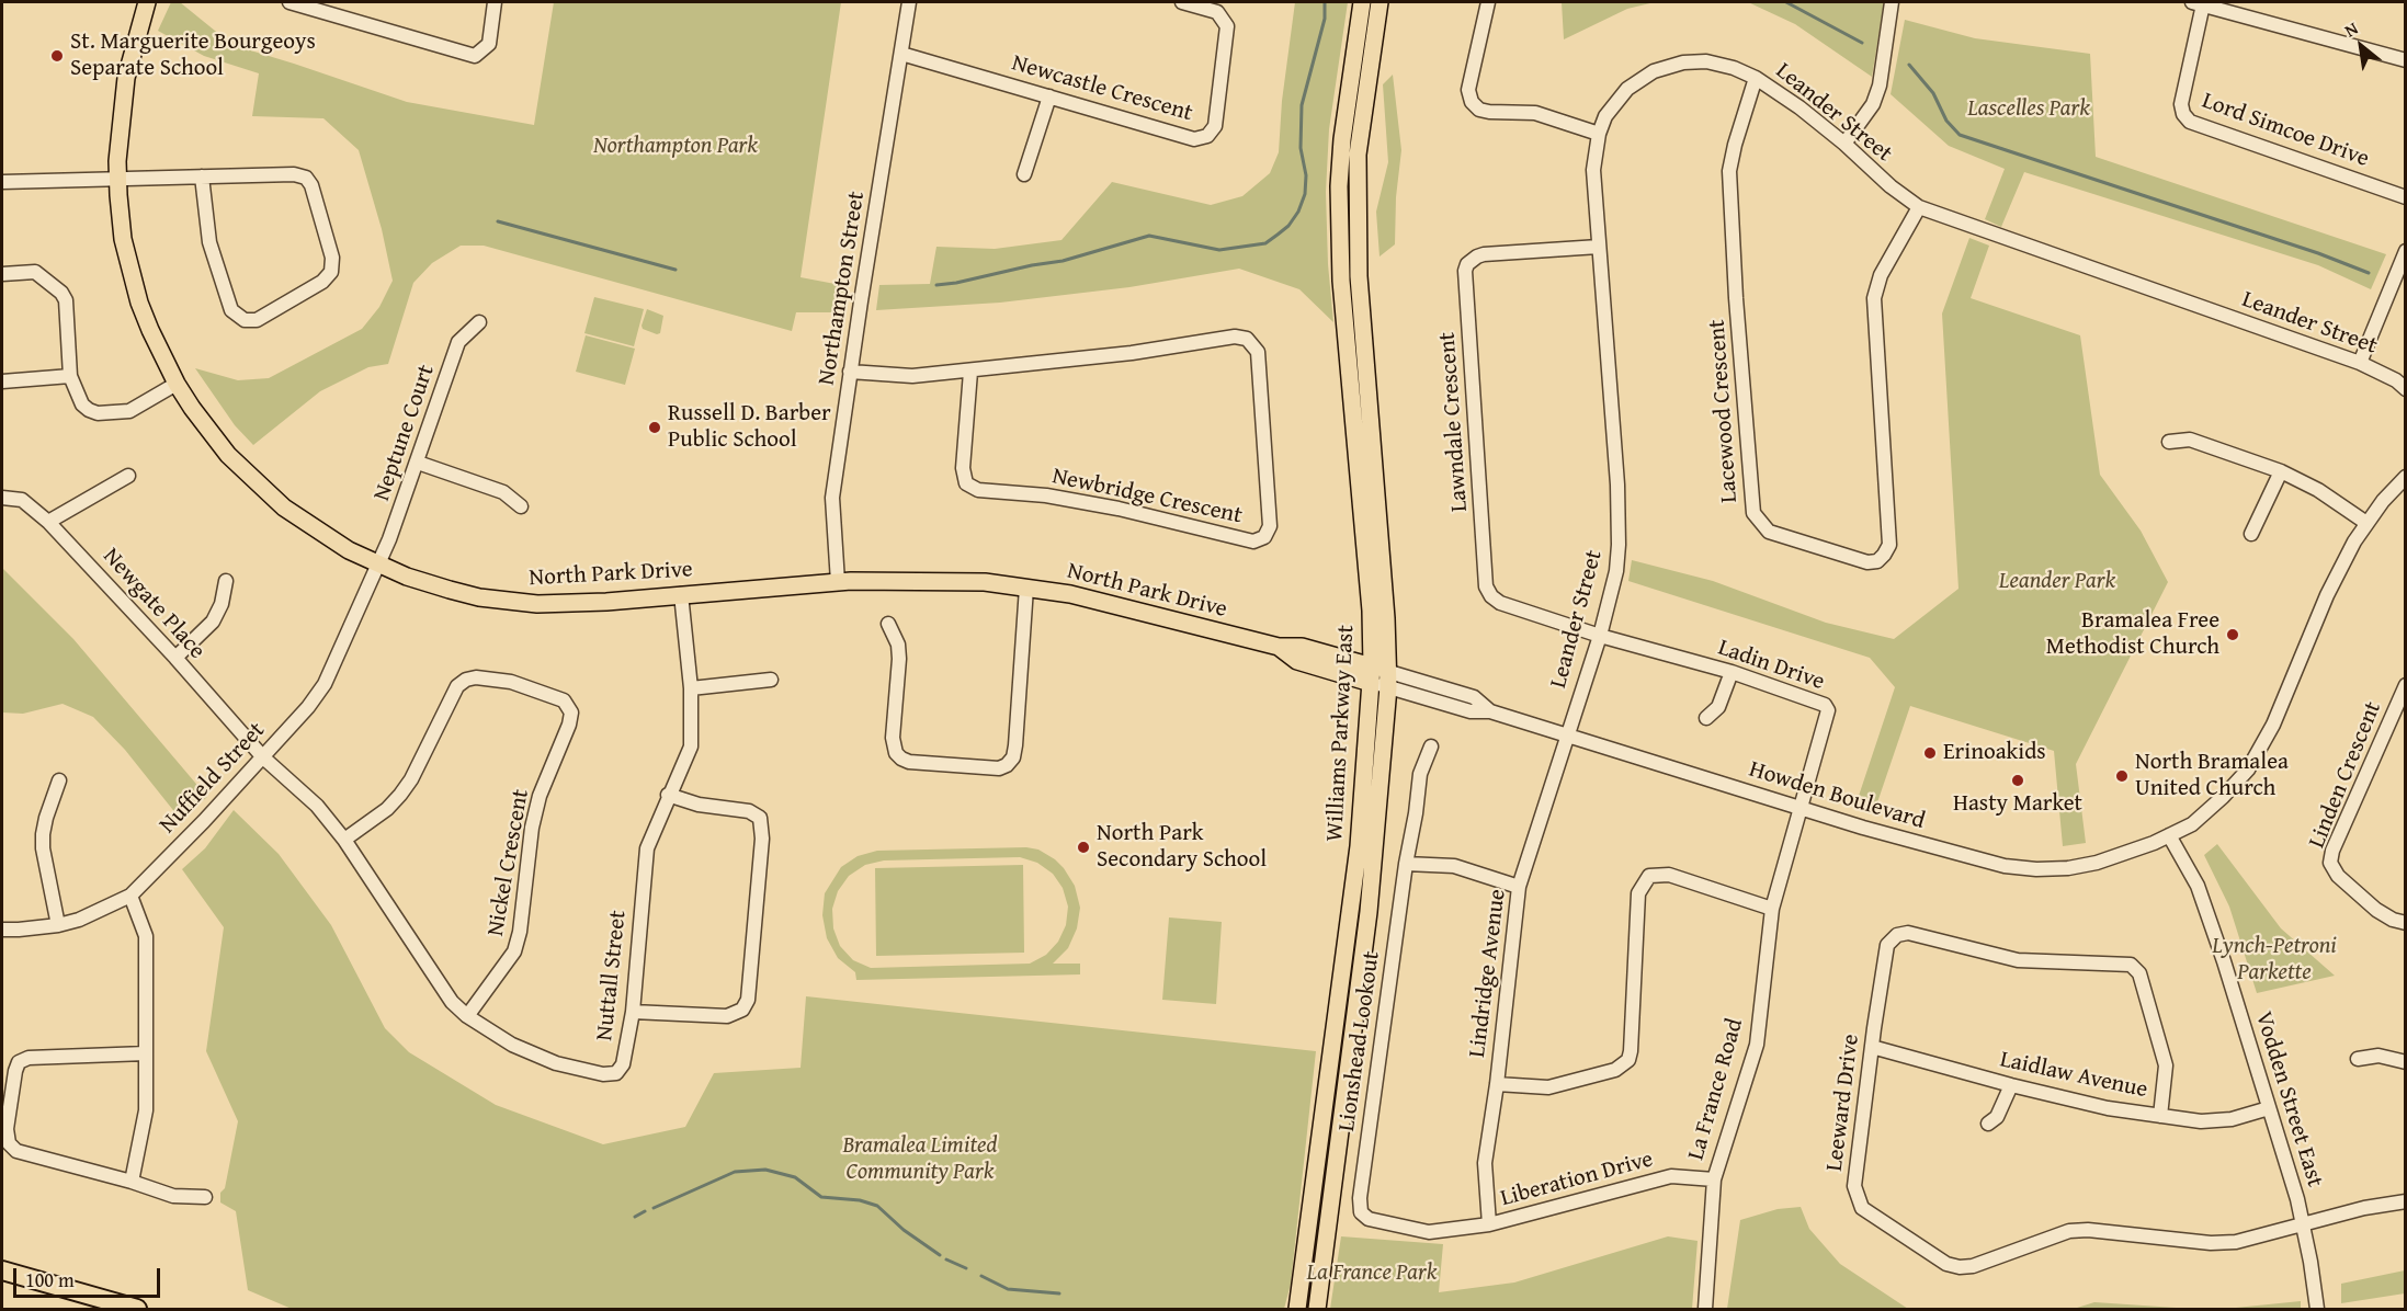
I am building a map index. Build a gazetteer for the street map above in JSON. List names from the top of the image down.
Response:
{
  "streets": {
    "main road": ["North Park Drive", "Williams Parkway East"],
    "street": [
      "Newcastle Crescent",
      "Leander Street",
      "Lord Simcoe Drive",
      "Northampton Street",
      "Lacewood Crescent",
      "Lawndale Crescent",
      "Neptune Court",
      "Newbridge Crescent",
      "Newgate Place",
      "Ladin Drive",
      "Linden Crescent",
      "Nuffield Street",
      "Howden Boulevard",
      "Nickel Crescent",
      "Lindridge Avenue",
      "Nuttall Street",
      "Lionshead Lookout",
      "Laidlaw Avenue",
      "La France Road",
      "Vodden Street East",
      "Leeward Drive",
      "Liberation Drive"
    ]
  },
  "crossings": [
    ["Newcastle Crescent", "Northampton Street"],
    ["Leander Street", "Lacewood Crescent"],
    ["Leander Street", "Lawndale Crescent"],
    ["Leander Street", "Ladin Drive"],
    ["Leander Street", "Howden Boulevard"],
    ["Leander Street", "Lindridge Avenue"],
    ["Northampton Street", "Newbridge Crescent"],
    ["Northampton Street", "North Park Drive"],
    ["Lawndale Crescent", "Ladin Drive"],
    ["Neptune Court", "North Park Drive"],
    ["Neptune Court", "Nuffield Street"],
    ["North Park Drive", "Williams Parkway East"],
    ["North Park Drive", "Nuffield Street"],
    ["North Park Drive", "Howden Boulevard"],
    ["North Park Drive", "Nuttall Street"],
    ["Newgate Place", "Nuffield Street"],
    ["Newgate Place", "Nuttall Street"],
    ["Ladin Drive", "Howden Boulevard"],
    ["Ladin Drive", "La France Road"],
    ["Williams Parkway East", "Howden Boulevard"],
    ["Nuffield Street", "Nuttall Street"],
    ["Howden Boulevard", "Lindridge Avenue"],
    ["Howden Boulevard", "La France Road"],
    ["Howden Boulevard", "Vodden Street East"],
    ["Nickel Crescent", "Nuttall Street"],
    ["Lindridge Avenue", "Lionshead Lookout"],
    ["Lindridge Avenue", "Liberation Drive"],
    ["Lionshead Lookout", "Liberation Drive"],
    ["Laidlaw Avenue", "Vodden Street East"],
    ["Laidlaw Avenue", "Leeward Drive"],
    ["La France Road", "Liberation Drive"],
    ["Vodden Street East", "Leeward Drive"]
  ],
  "parks": [
    "Lascelles Park",
    "Northampton Park",
    "Leander Park",
    "Lynch-Petroni Parkette",
    "Bramalea Limited Community Park",
    "La France Park"
  ],
  "places": [
    "St. Marguerite Bourgeoys Separate School",
    "Russell D. Barber Public School",
    "Bramalea Free Methodist Church",
    "Erinoakids",
    "North Bramalea United Church",
    "Hasty Market",
    "North Park Secondary School"
  ],
  "scale_bar": "100 m",
  "north": "top left"
}
